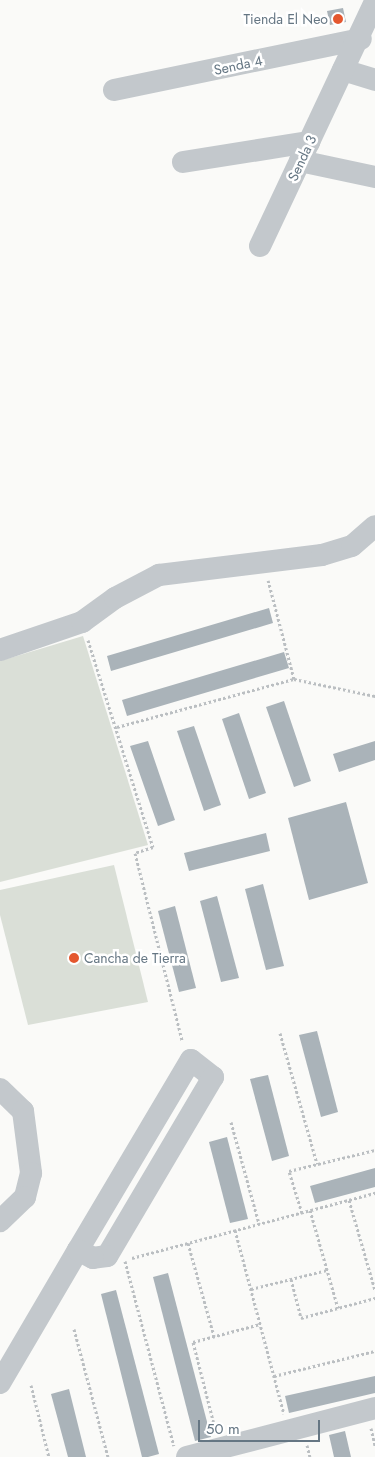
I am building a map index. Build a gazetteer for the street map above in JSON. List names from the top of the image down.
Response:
{
  "streets": {
    "street": ["Senda 4", "Senda 3"]
  },
  "crossings": [
    ["Senda 4", "Senda 3"]
  ],
  "places": ["Tienda El Neo", "Cancha de Tierra"],
  "scale_bar": "50 m"
}
